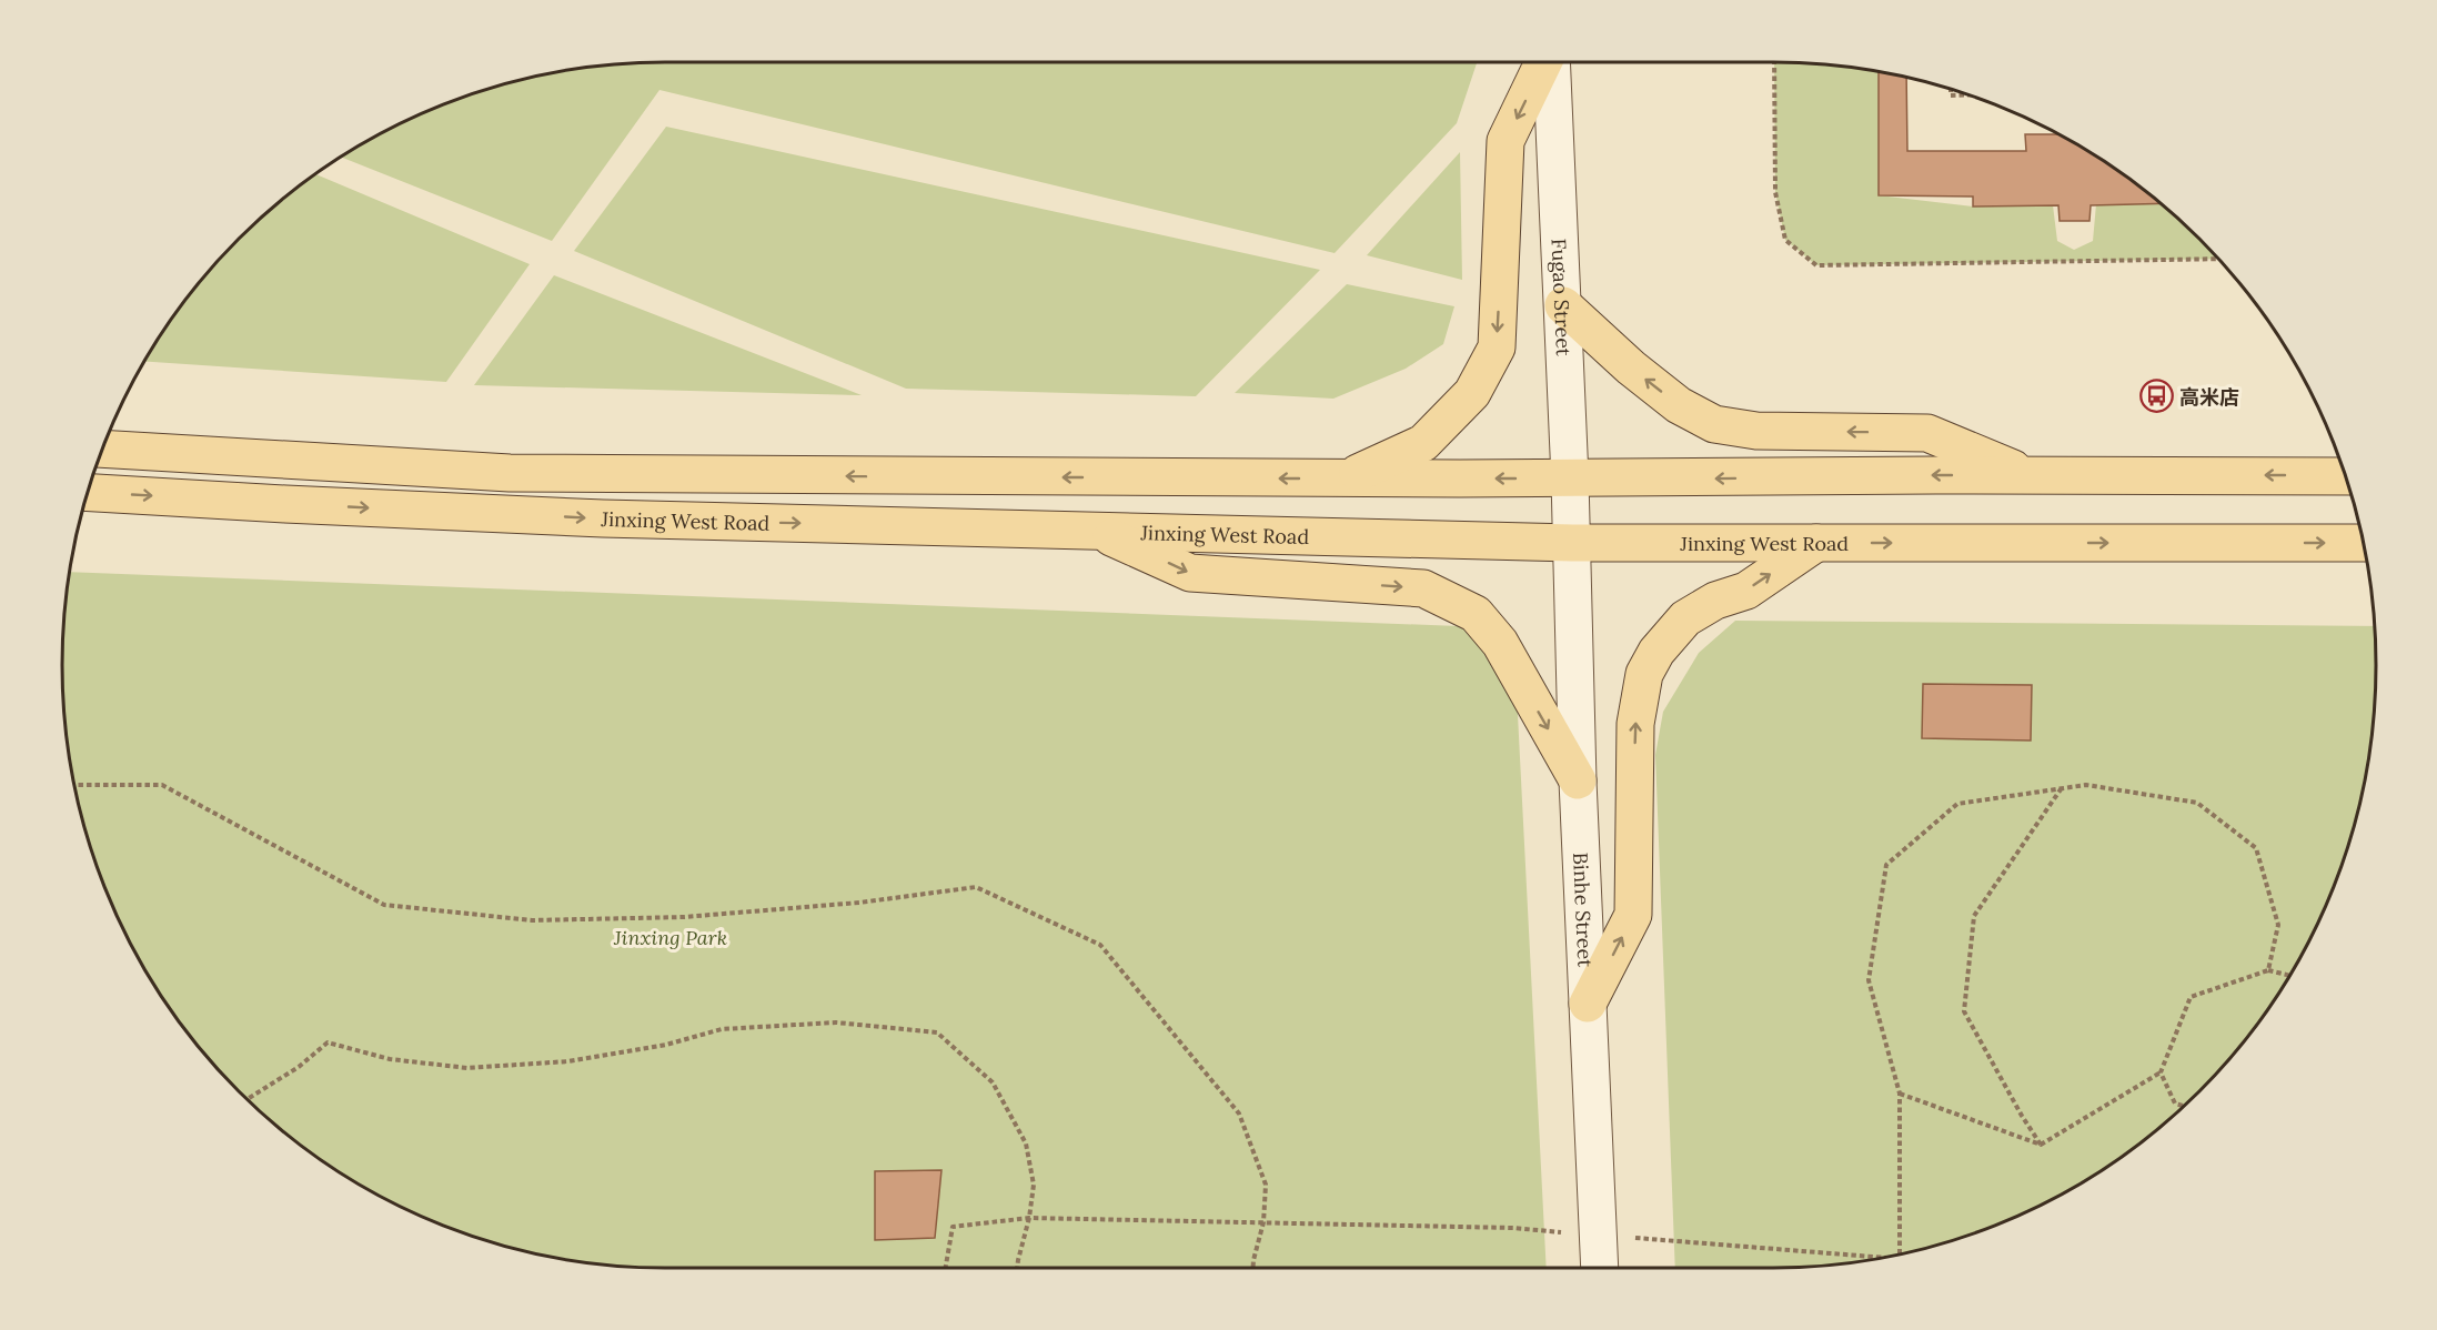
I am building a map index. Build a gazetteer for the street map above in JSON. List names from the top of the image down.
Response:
{
  "streets": {
    "main road": ["Jinxing West Road"],
    "street": ["Fugao Street", "Binhe Street"]
  },
  "crossings": [
    ["Fugao Street", "Jinxing West Road"],
    ["Fugao Street", "Binhe Street"],
    ["Jinxing West Road", "Binhe Street"]
  ],
  "parks": ["Jinxing Park"],
  "places": {
    "bus stop": ["高米店"]
  }
}
